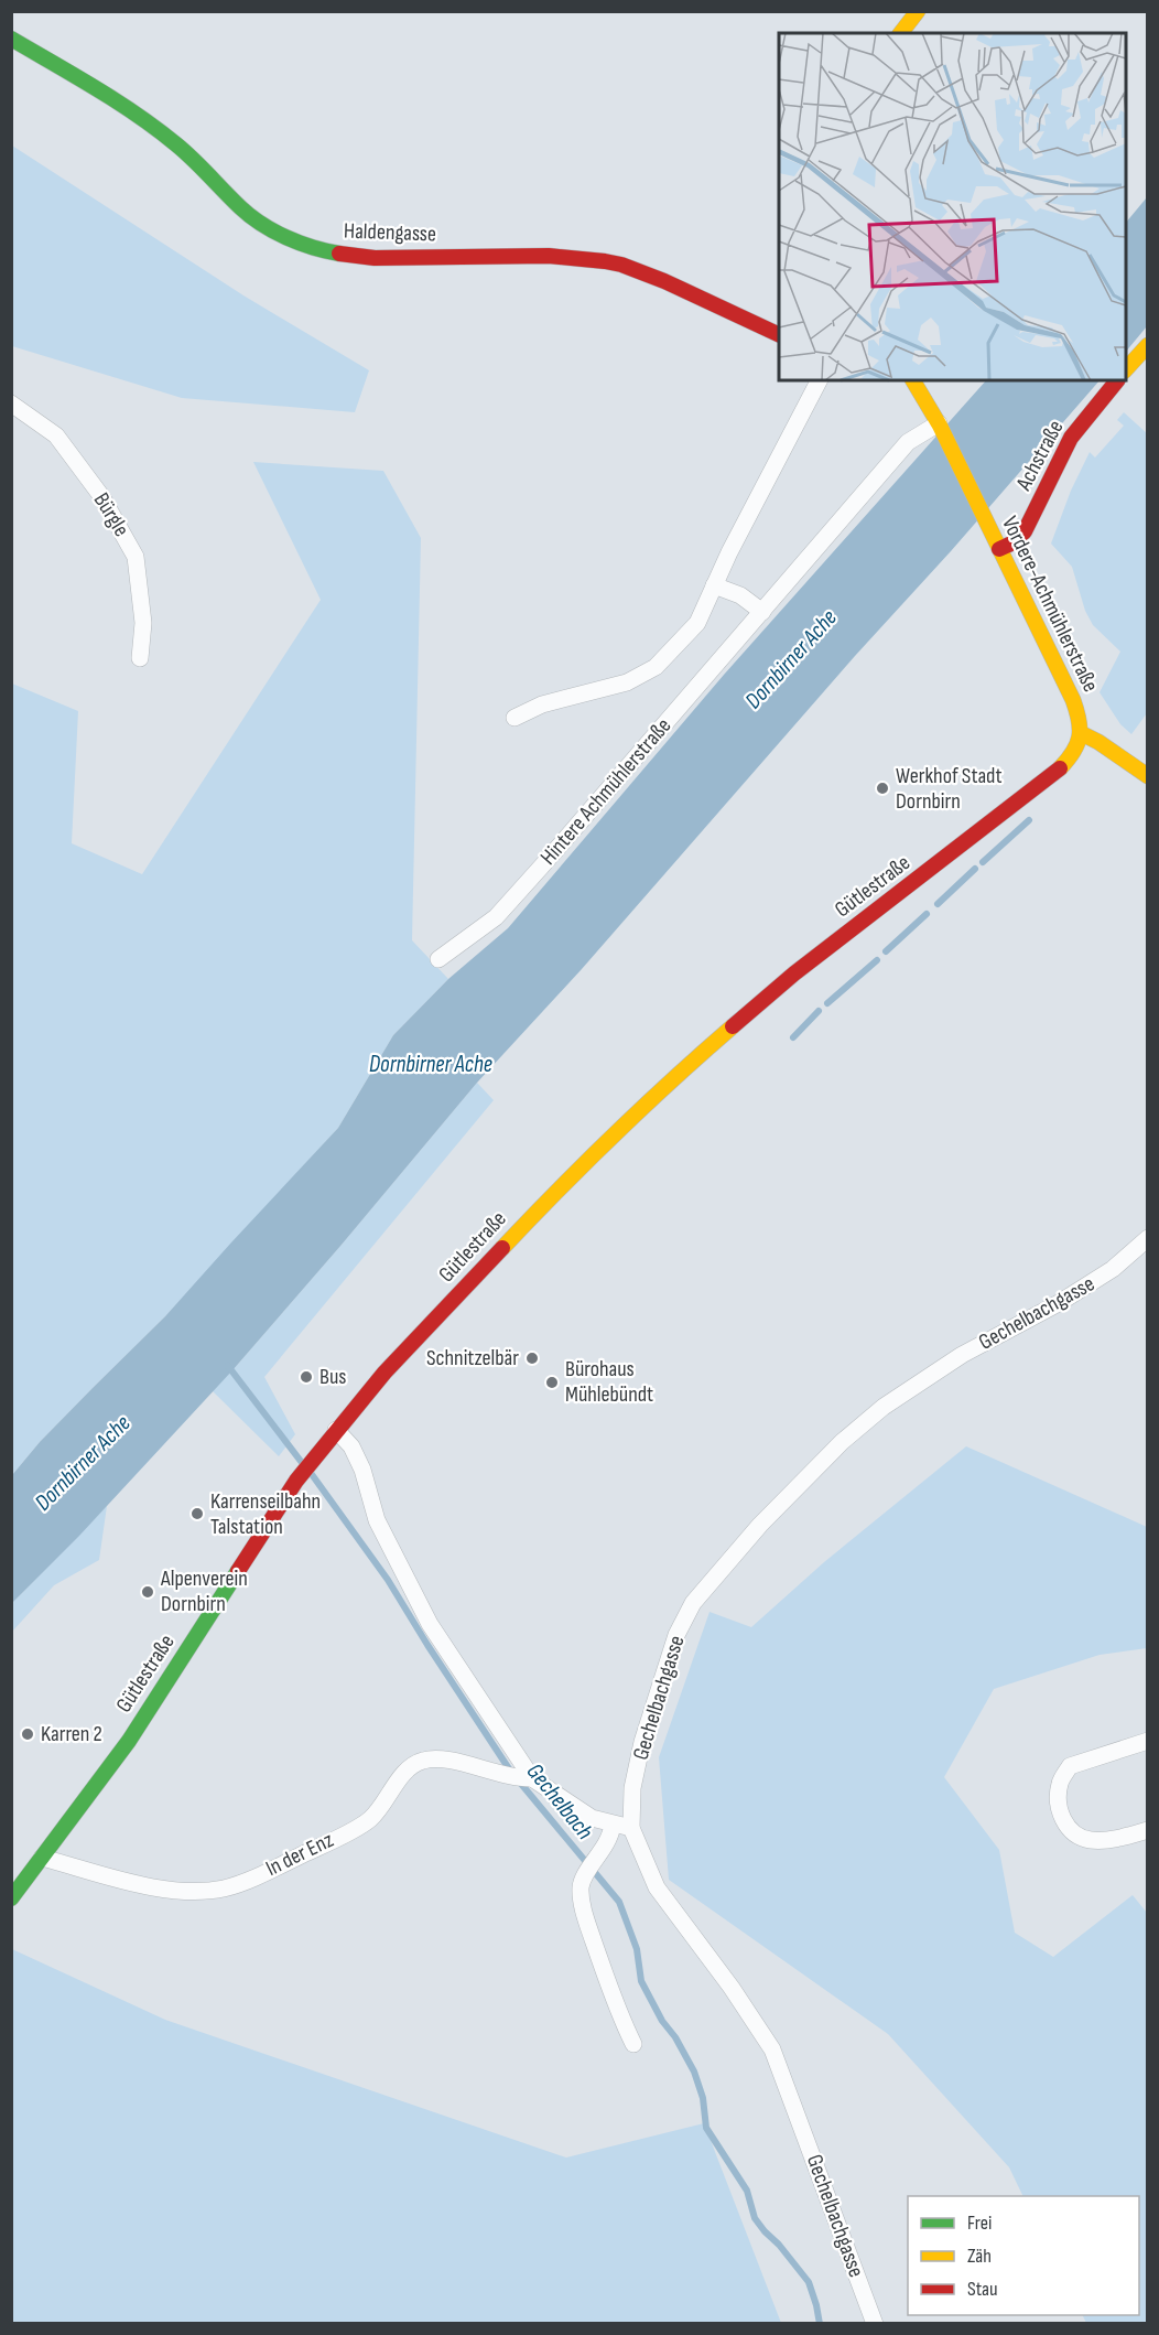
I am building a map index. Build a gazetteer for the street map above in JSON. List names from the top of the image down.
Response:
{
  "streets": {
    "street": [
      "Haldengasse",
      "Achstraße",
      "Bürgle",
      "Vordere-Achmühlerstraße",
      "Hintere Achmühlerstraße",
      "Gütlestraße",
      "Gechelbachgasse",
      "In der Enz"
    ]
  },
  "crossings": [
    ["Achstraße", "Vordere-Achmühlerstraße"],
    ["Vordere-Achmühlerstraße", "Hintere Achmühlerstraße"],
    ["Vordere-Achmühlerstraße", "Gütlestraße"],
    ["Gütlestraße", "In der Enz"],
    ["Gechelbachgasse", "In der Enz"]
  ],
  "water": ["Dornbirner Ache", "Gechelbach"],
  "places": [
    "Werkhof Stadt Dornbirn",
    "Schnitzelbär",
    "Bus",
    "Bürohaus Mühlebündt",
    "Karrenseilbahn Talstation",
    "Alpenverein Dornbirn",
    "Karren 2"
  ],
  "legend": ["Frei", "Zäh", "Stau"]
}
